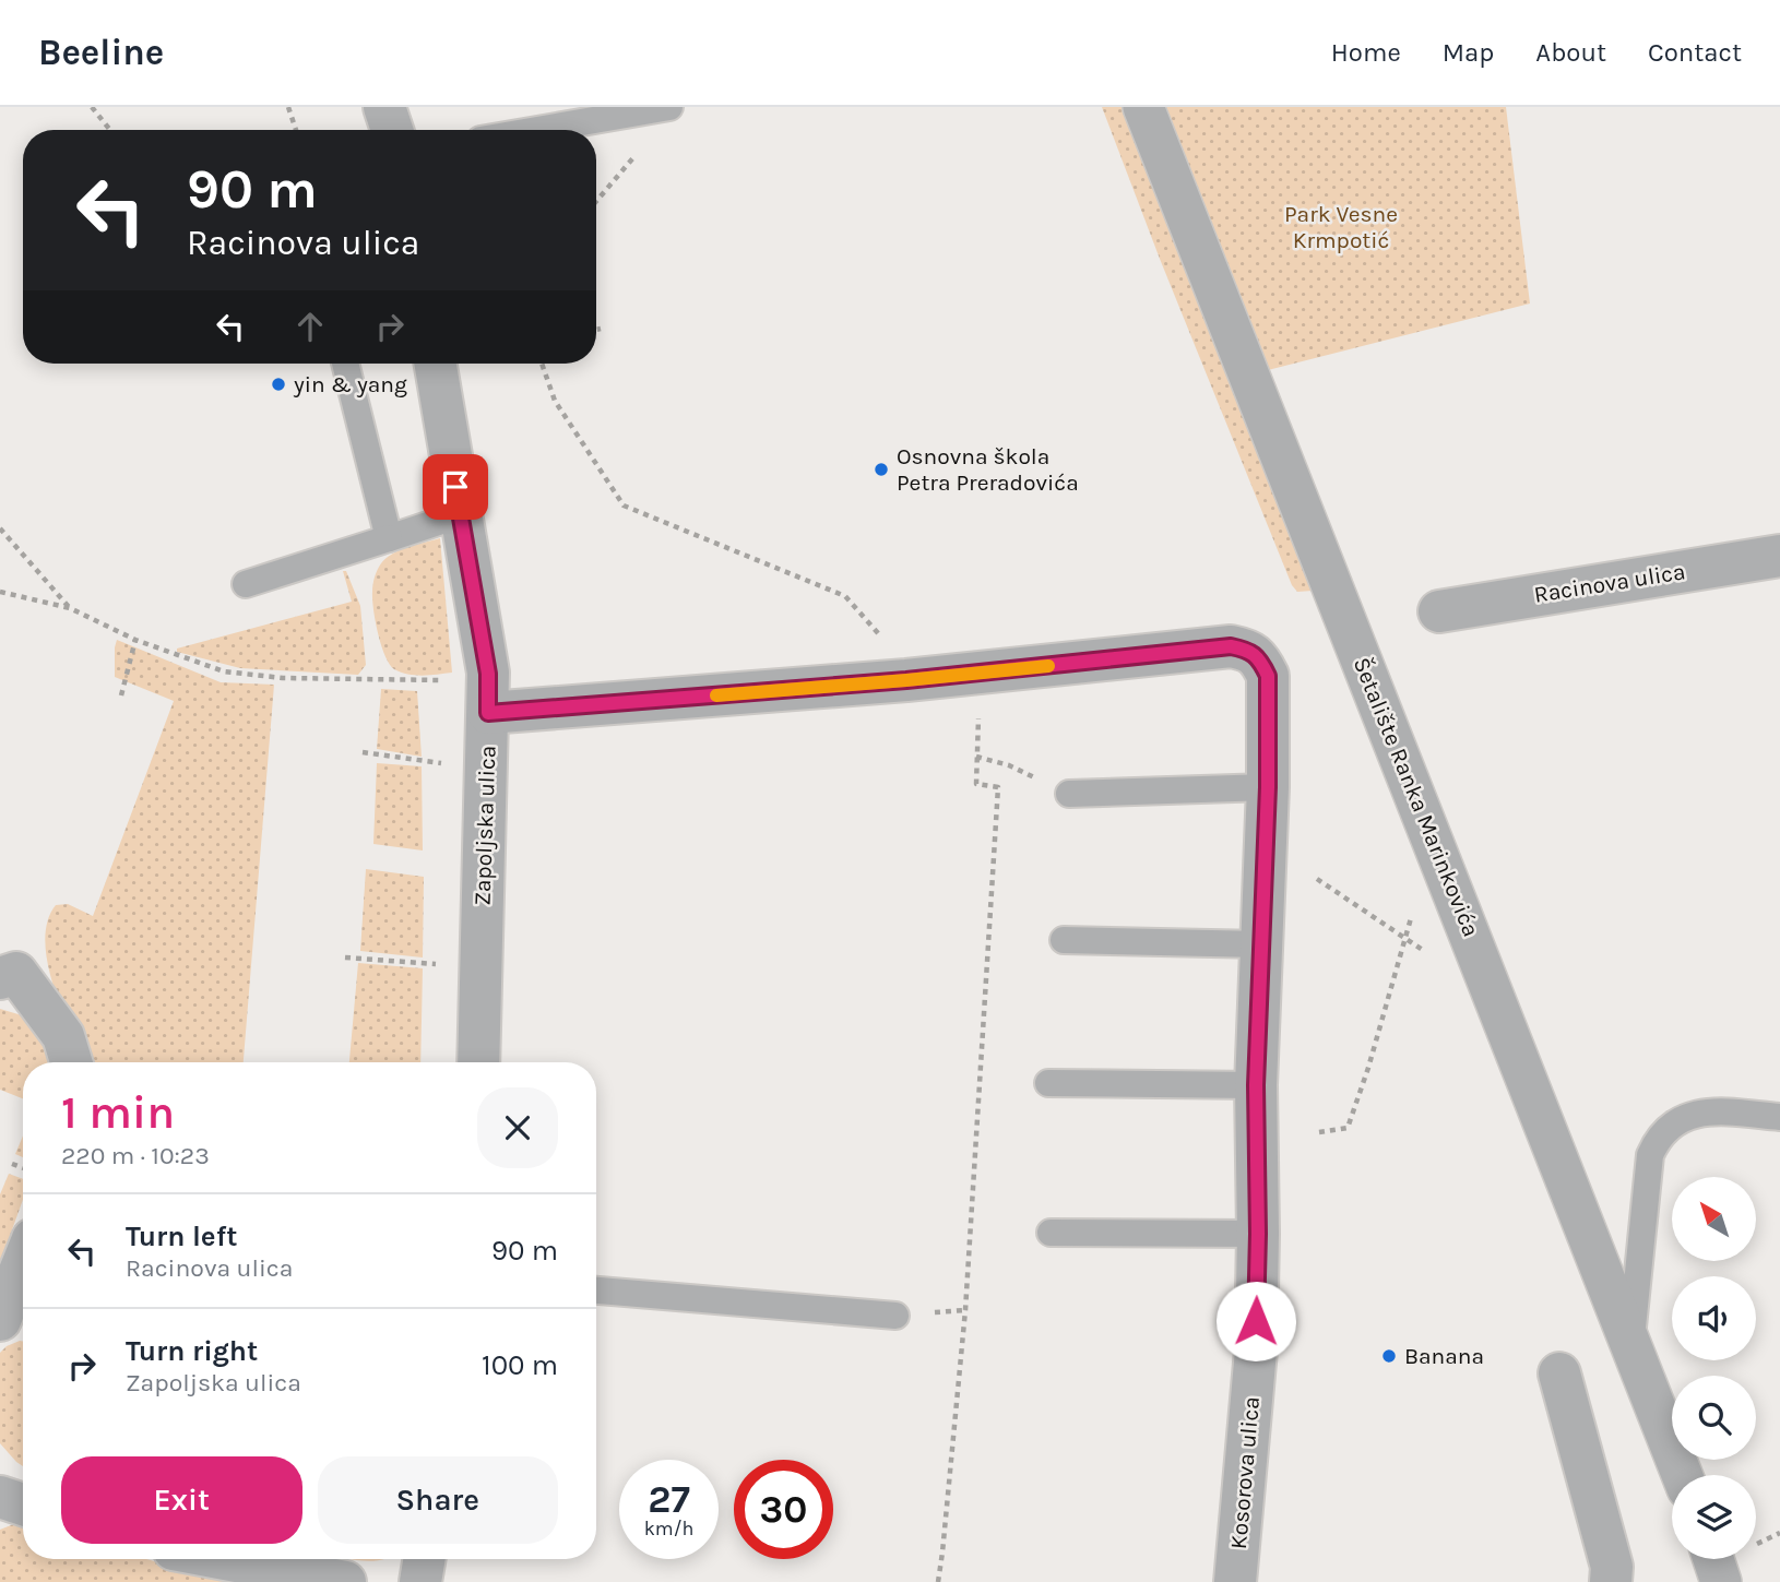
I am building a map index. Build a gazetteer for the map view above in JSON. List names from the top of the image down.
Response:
{
  "streets": {
    "street": [
      "Racinova ulica",
      "Šetalište Ranka Marinkovića",
      "Zapoljska ulica",
      "Kosorova ulica"
    ]
  },
  "parks": ["Park Vesne Krmpotić"],
  "places": ["yin & yang", "Osnovna škola Petra Preradovića", "Banana"],
  "north": "top left",
  "page": {
    "header": "Beeline",
    "nav": [
      "Home",
      "Map",
      "About",
      "Contact"
    ],
    "turn": ["90 m", "Racinova ulica"],
    "heading": ["1 min", "220 m · 10:23"],
    "list": [
      {
        "name": "Turn left",
        "note": "Racinova ulica",
        "value": "90 m"
      },
      {
        "name": "Turn right",
        "note": "Zapoljska ulica",
        "value": "100 m"
      }
    ],
    "buttons": ["Exit", "Share"],
    "speed": "27 km/h",
    "limit": "30"
  }
}
